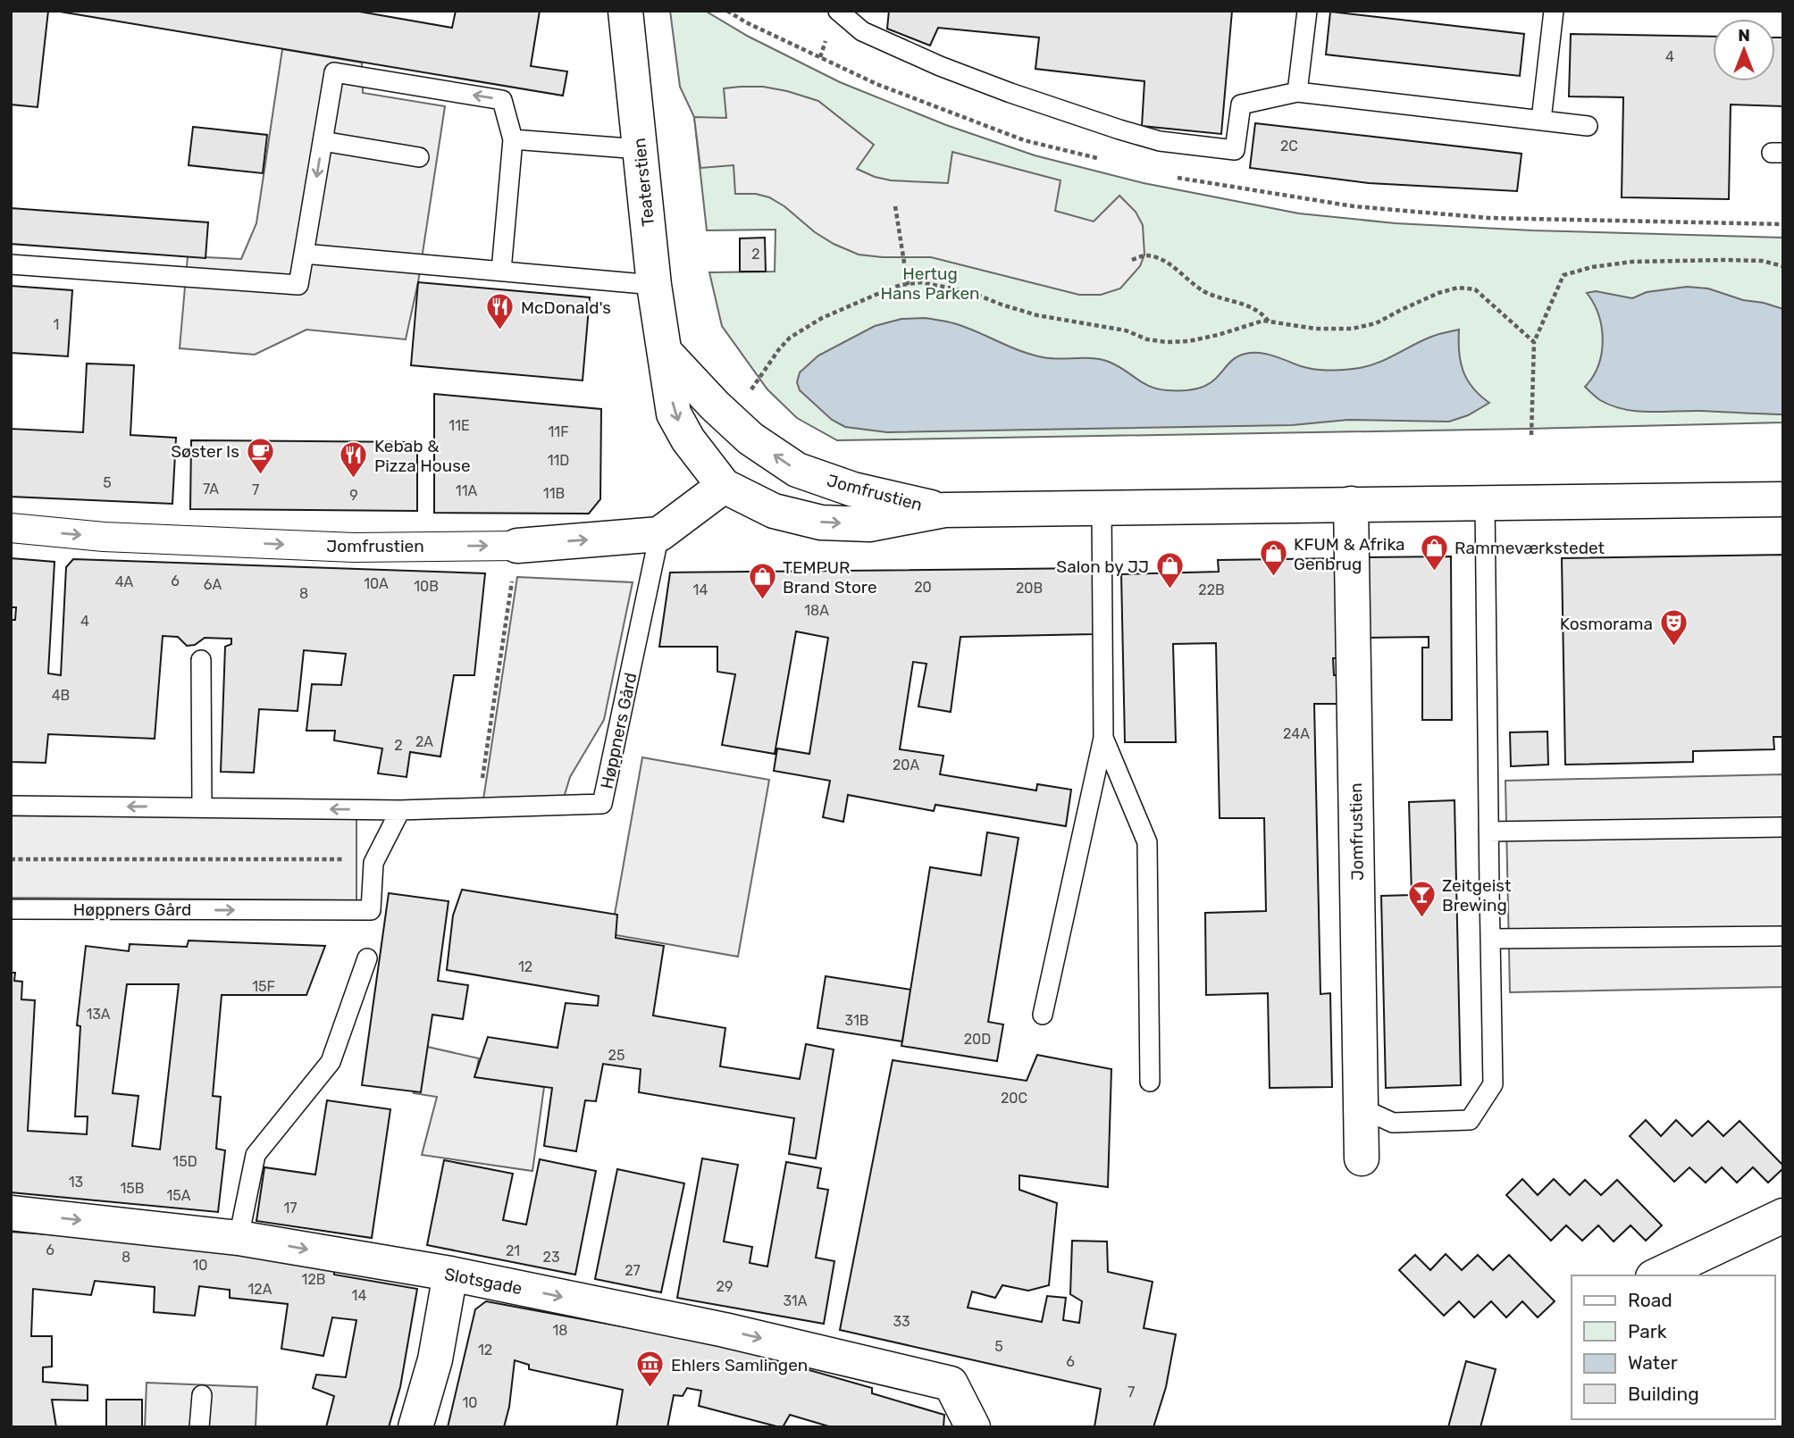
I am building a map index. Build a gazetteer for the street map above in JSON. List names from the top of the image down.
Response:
{
  "streets": {
    "street": ["Teaterstien", "Jomfrustien", "Slotsgade"],
    "lane": ["Høppners Gård"]
  },
  "crossings": [
    ["Teaterstien", "Jomfrustien"],
    ["Jomfrustien", "Høppners Gård"]
  ],
  "one_way": ["Slotsgade"],
  "parks": ["Hertug Hans Parken"],
  "places": {
    "restaurant": ["McDonald's", "Kebab & Pizza House"],
    "cafe": ["Søster Is"],
    "shop": [
      "Rammeværkstedet",
      "KFUM & Afrika Genbrug",
      "Salon by JJ",
      "TEMPUR Brand Store"
    ],
    "theatre": ["Kosmorama"],
    "bar": ["Zeitgeist Brewing"],
    "museum": ["Ehlers Samlingen"]
  },
  "house_numbers": [
    "4",
    "2C",
    "2",
    "1",
    "11E",
    "11F",
    "11D",
    "5",
    "7A",
    "7",
    "11A",
    "11B",
    "9",
    "6",
    "4A",
    "10A",
    "6A",
    "10B",
    "20",
    "20B",
    "14",
    "22B",
    "8",
    "18A",
    "4",
    "4B",
    "24A",
    "2A",
    "2",
    "20A",
    "12",
    "15F",
    "13A",
    "31B",
    "20D",
    "25",
    "20C",
    "15D",
    "13",
    "15B",
    "15A",
    "17",
    "6",
    "21",
    "8",
    "23",
    "10",
    "27",
    "12B",
    "29",
    "12A",
    "14",
    "31A",
    "33",
    "18",
    "5",
    "12",
    "6",
    "7",
    "10"
  ],
  "legend": [
    "Road",
    "Park",
    "Water",
    "Building"
  ],
  "north": "top"
}
